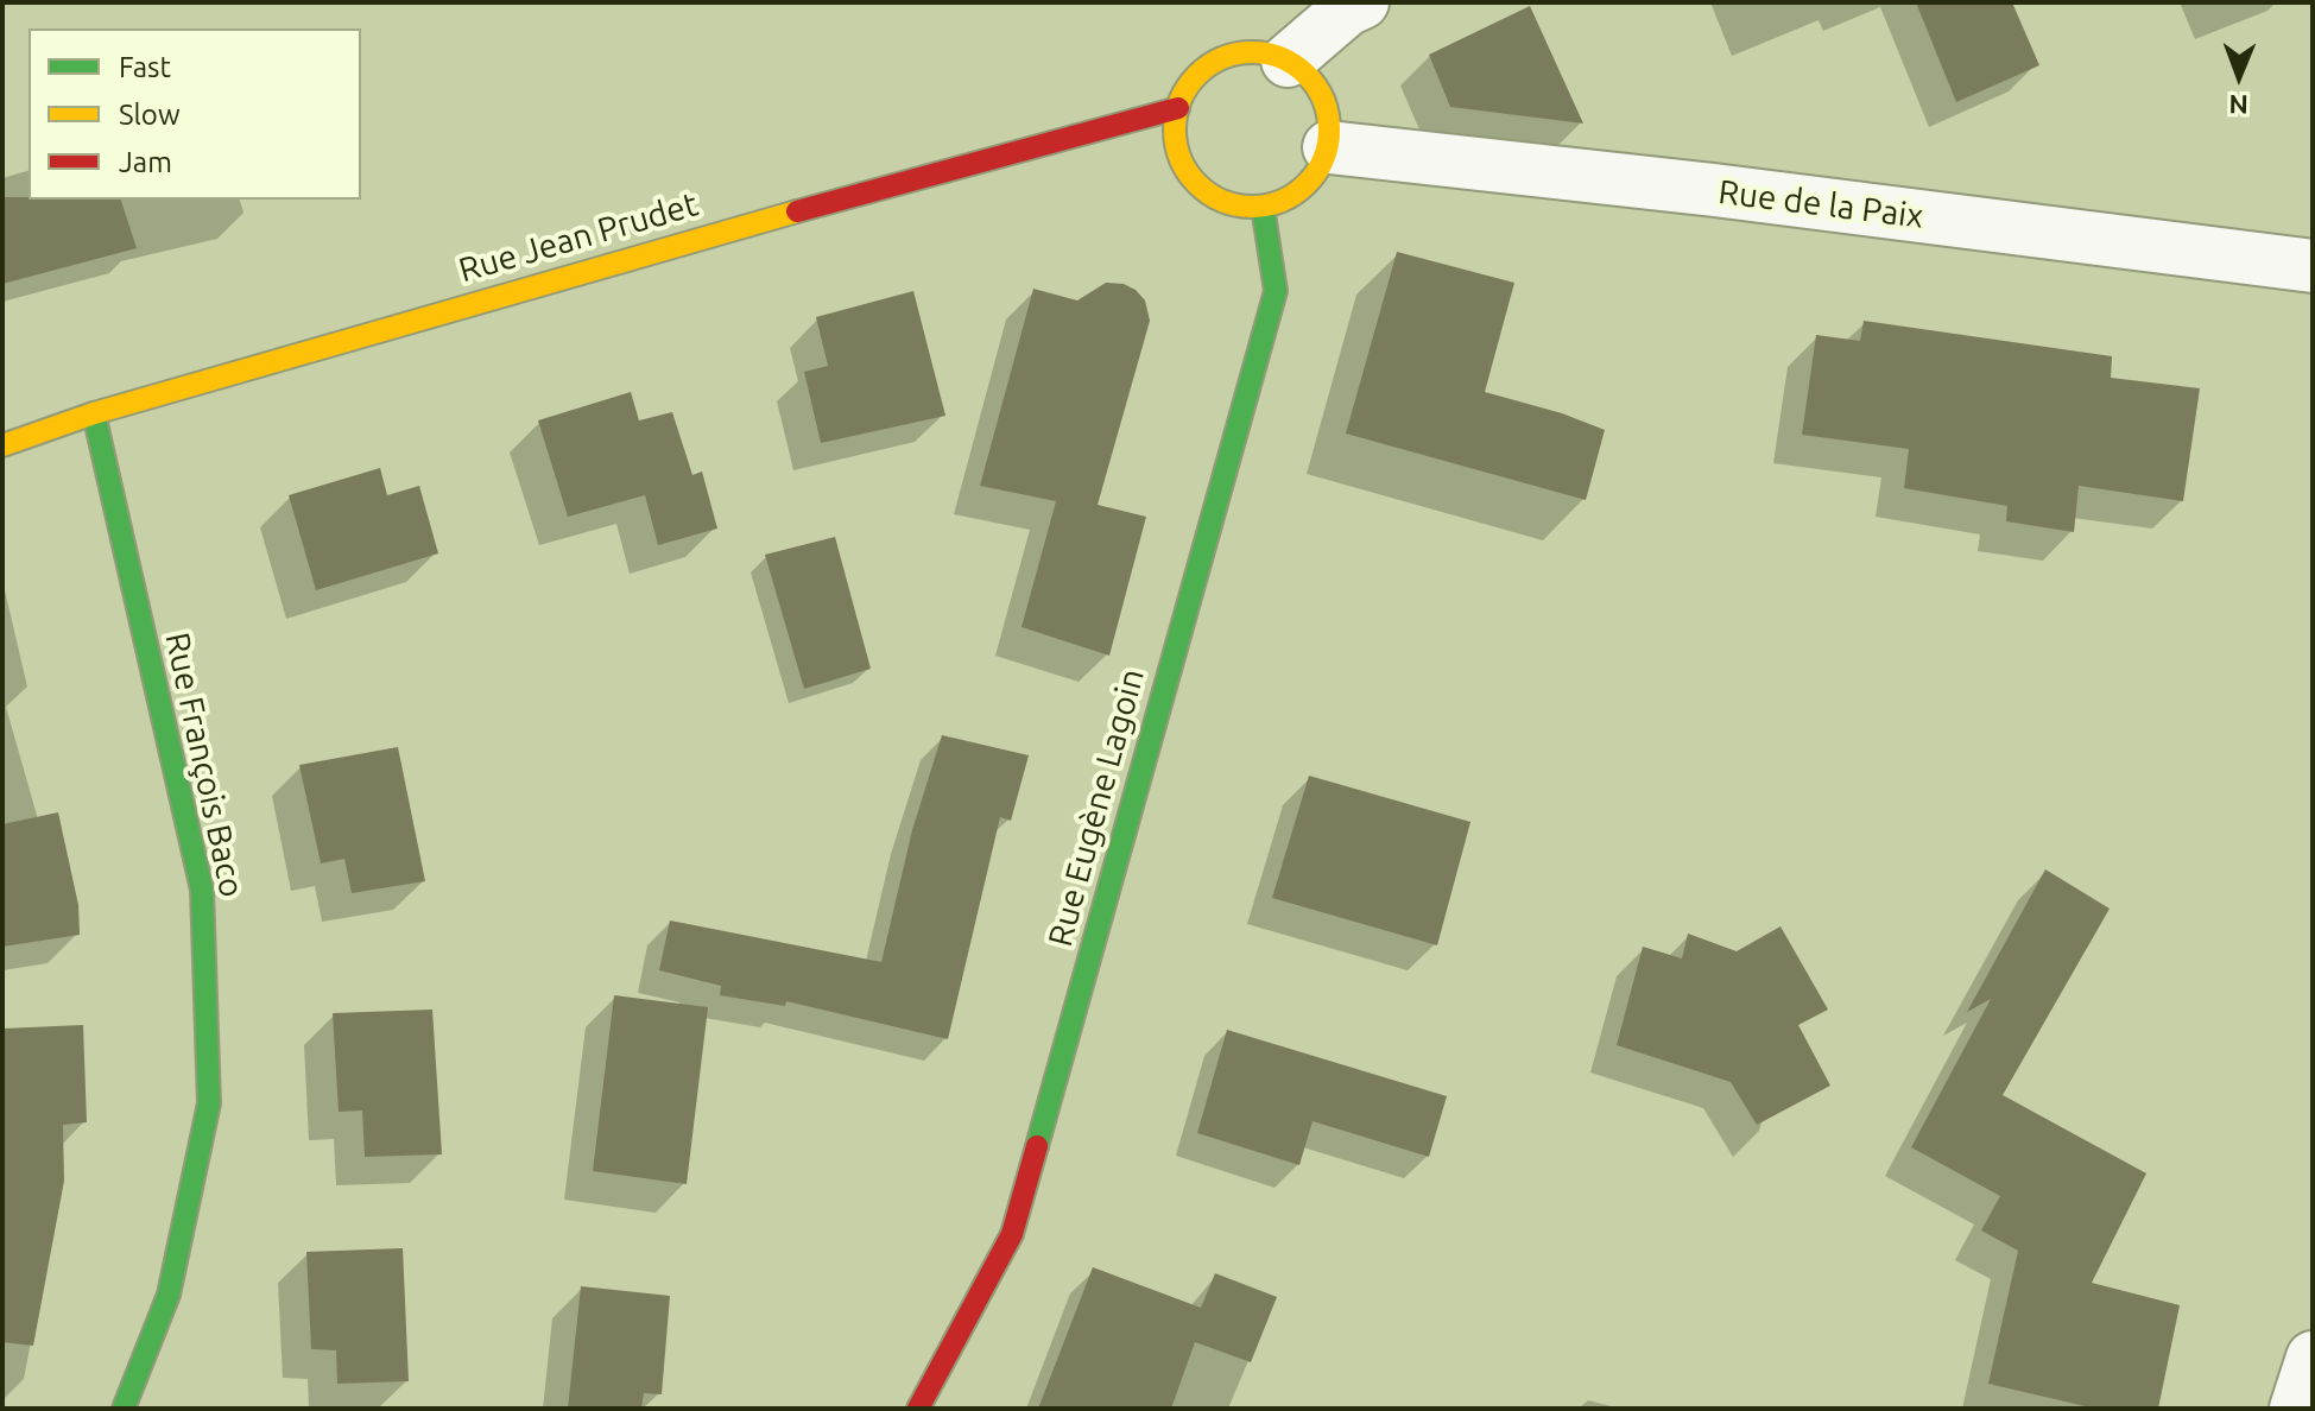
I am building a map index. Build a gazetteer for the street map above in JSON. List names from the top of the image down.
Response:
{
  "streets": {
    "street": [
      "Rue de la Paix",
      "Rue Jean Prudet",
      "Rue François Baco",
      "Rue Eugène Lagoin"
    ]
  },
  "crossings": [
    ["Rue de la Paix", "Rue Jean Prudet"],
    ["Rue de la Paix", "Rue Eugène Lagoin"],
    ["Rue Jean Prudet", "Rue François Baco"],
    ["Rue Jean Prudet", "Rue Eugène Lagoin"]
  ],
  "legend": ["Fast", "Slow", "Jam"],
  "north": "bottom"
}
